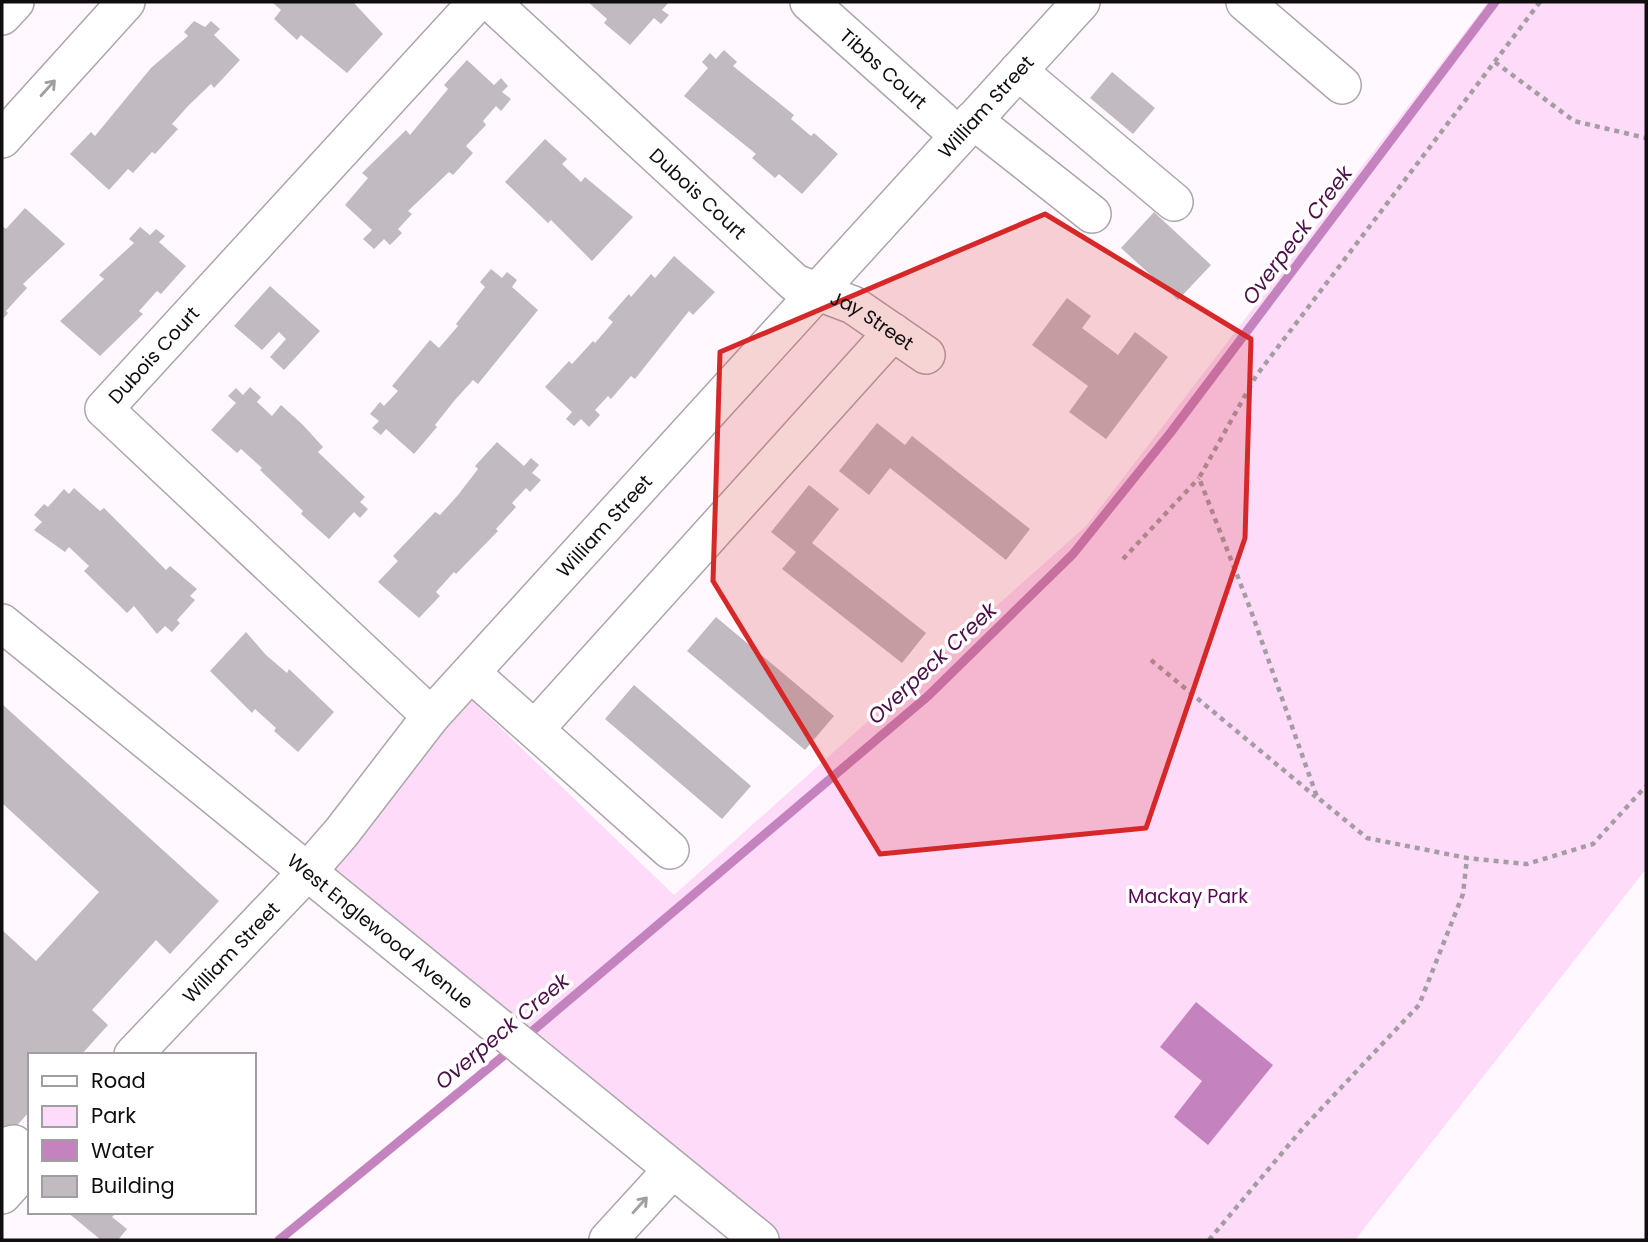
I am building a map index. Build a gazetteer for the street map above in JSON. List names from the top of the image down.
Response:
{
  "streets": {
    "street": [
      "Tibbs Court",
      "William Street",
      "Dubois Court",
      "Jay Street",
      "West Englewood Avenue"
    ]
  },
  "crossings": [
    ["Tibbs Court", "William Street"],
    ["William Street", "Dubois Court"],
    ["William Street", "Jay Street"],
    ["William Street", "West Englewood Avenue"],
    ["Dubois Court", "Jay Street"]
  ],
  "water": ["Overpeck Creek"],
  "parks": ["Mackay Park"],
  "legend": [
    "Road",
    "Park",
    "Water",
    "Building"
  ]
}
